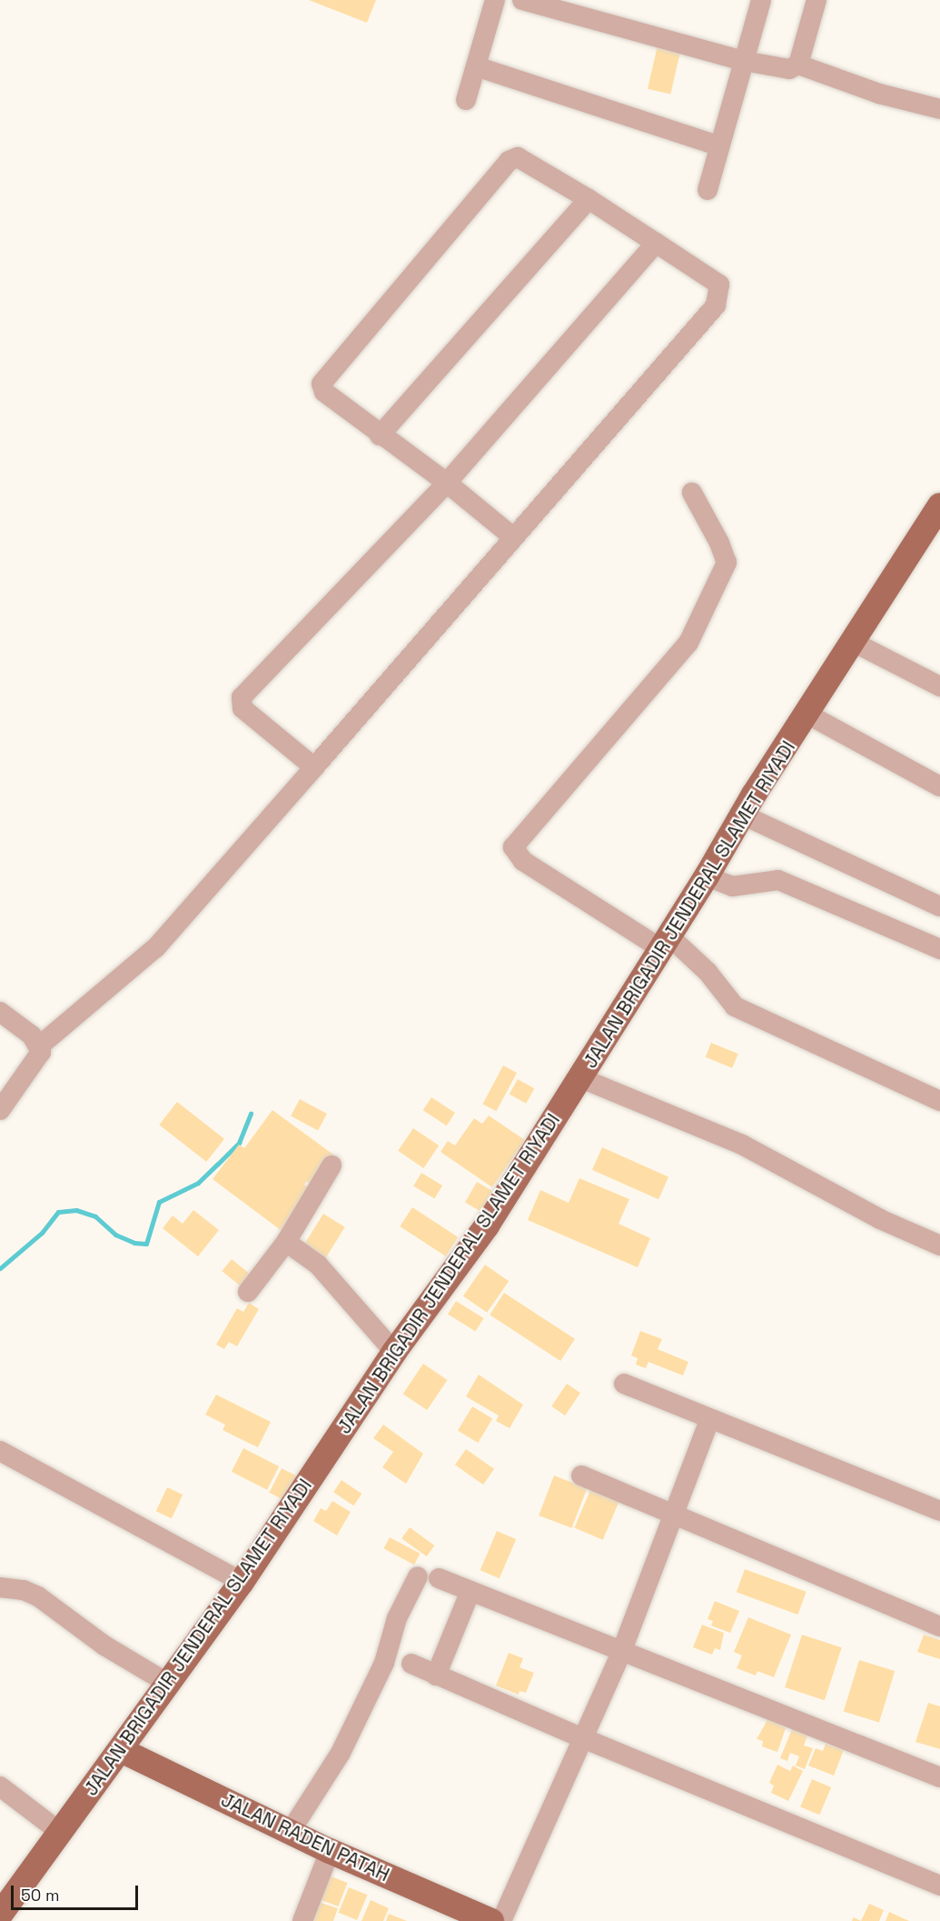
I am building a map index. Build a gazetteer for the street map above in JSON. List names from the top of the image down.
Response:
{
  "streets": {
    "main road": ["JALAN BRIGADIR JENDERAL SLAMET RIYADI", "JALAN RADEN PATAH"]
  },
  "crossings": [
    ["JALAN BRIGADIR JENDERAL SLAMET RIYADI", "JALAN RADEN PATAH"]
  ],
  "scale_bar": "50 m"
}
